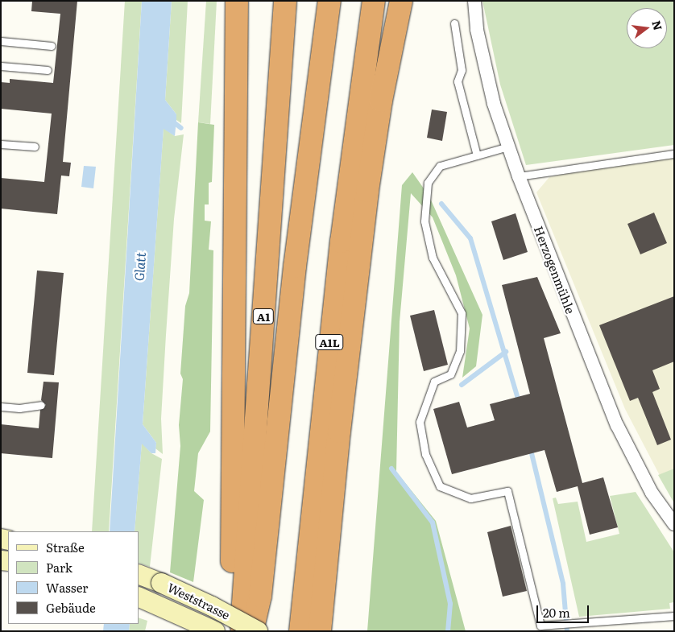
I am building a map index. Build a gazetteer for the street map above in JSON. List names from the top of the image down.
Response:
{
  "streets": {
    "highway": ["A1", "A1L"],
    "main road": ["Weststrasse"],
    "street": ["Herzogenmühle"]
  },
  "water": ["Glatt"],
  "legend": [
    "Straße",
    "Park",
    "Wasser",
    "Gebäude"
  ],
  "scale_bar": "20 m",
  "north": "right"
}
